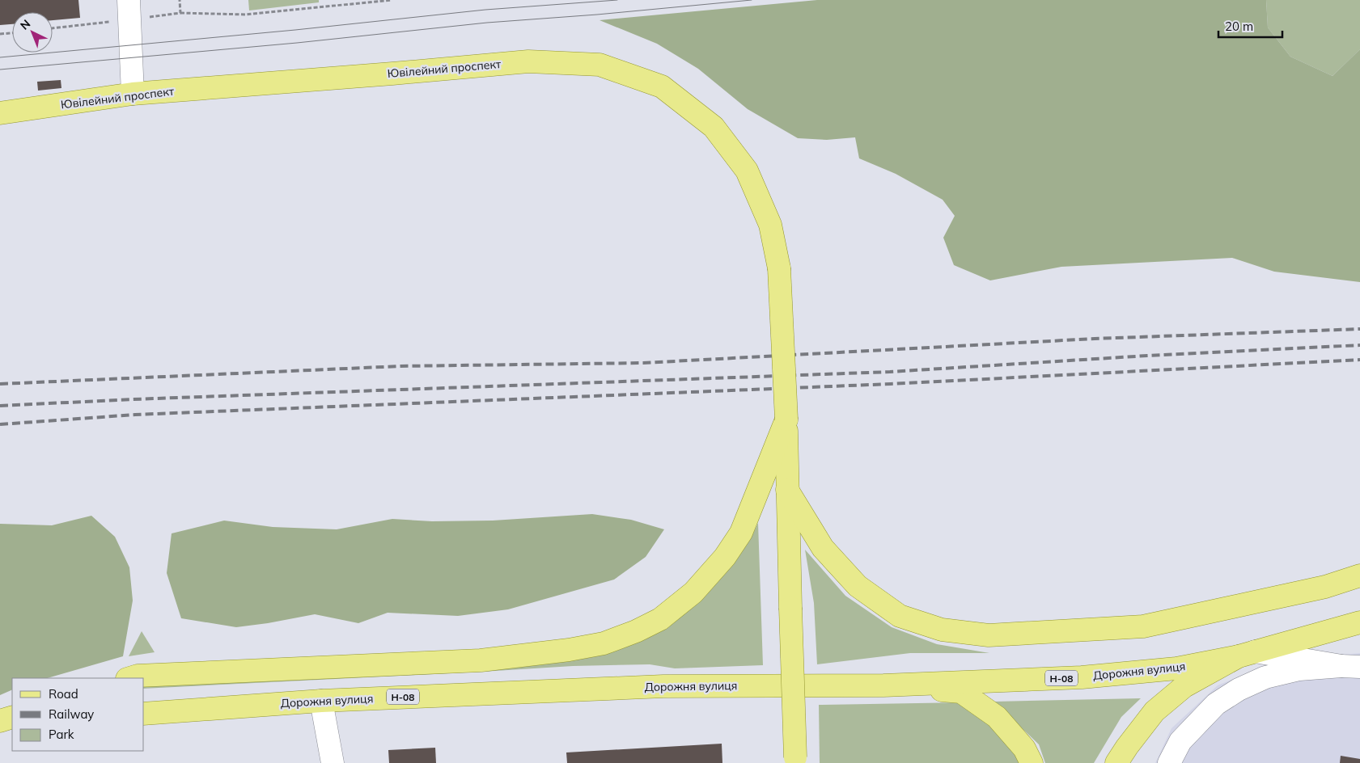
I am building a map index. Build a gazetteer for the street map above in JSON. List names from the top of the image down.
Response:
{
  "streets": {
    "main road": ["Ювілейний проспект", "Дорожня вулиця", "Н-08"]
  },
  "legend": ["Road", "Railway", "Park"],
  "scale_bar": "20 m",
  "north": "top left"
}
